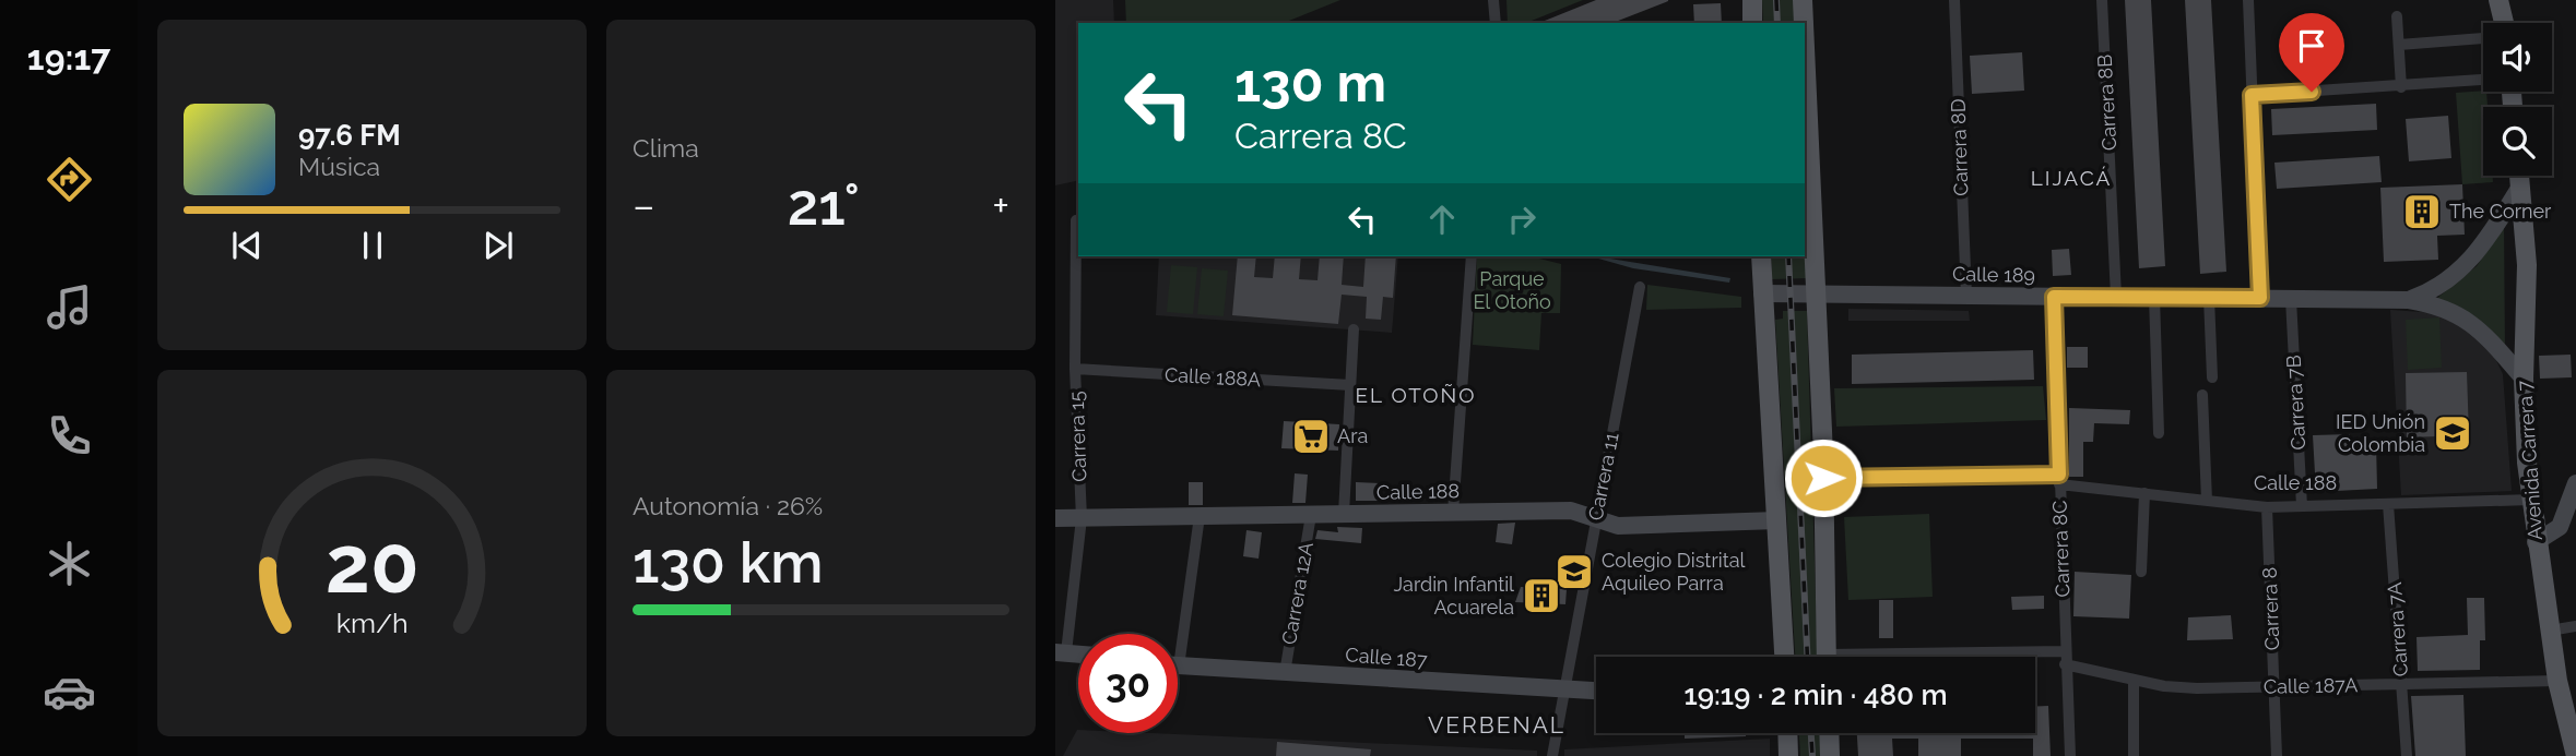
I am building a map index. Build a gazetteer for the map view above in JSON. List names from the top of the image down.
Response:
{
  "streets": {
    "main road": ["Avenida Carrera 7"],
    "street": [
      "Carrera 8B",
      "Carrera 8D",
      "Calle 189",
      "Calle 188A",
      "Carrera 7B",
      "Carrera 15",
      "Carrera 11",
      "Calle 188",
      "Carrera 8C",
      "Carrera 12A",
      "Carrera 8",
      "Carrera 7A",
      "Calle 187",
      "Calle 187A"
    ]
  },
  "crossings": [
    ["Carrera 8B", "Calle 189"],
    ["Carrera 8D", "Calle 189"],
    ["Calle 189", "Carrera 7B"],
    ["Calle 189", "Avenida Carrera 7"],
    ["Calle 189", "Carrera 8C"],
    ["Calle 188A", "Carrera 15"],
    ["Carrera 7B", "Calle 188"],
    ["Carrera 15", "Calle 188"],
    ["Avenida Carrera 7", "Calle 188"],
    ["Avenida Carrera 7", "Calle 187A"],
    ["Carrera 11", "Calle 188"],
    ["Carrera 11", "Calle 187"],
    ["Calle 188", "Carrera 8C"],
    ["Calle 188", "Carrera 12A"],
    ["Calle 188", "Carrera 8"],
    ["Calle 188", "Carrera 7A"],
    ["Carrera 8C", "Calle 187A"],
    ["Carrera 12A", "Calle 187"],
    ["Carrera 8", "Calle 187A"],
    ["Carrera 7A", "Calle 187A"]
  ],
  "districts": ["LIJACÁ", "EL OTOÑO", "VERBENAL"],
  "parks": ["Parque El Otoño"],
  "places": {
    "building": ["The Corner", "Jardin Infantil Acuarela"],
    "school or university": ["IED Unión Colombia", "Colegio Distrital Aquileo Parra"],
    "supermarket": ["Ara"]
  },
  "page": {
    "tabs": "19:17",
    "tile": [
      "Clima",
      ["Autonomía · 26%", "130 km"]
    ],
    "turn": ["130 m", "Carrera 8C"],
    "song": ["97.6 FM", "Música"],
    "heat": ["−", "21°", "+"],
    "limit": "30",
    "trip": "19:19 · 2 min · 480 m",
    "gauge": ["20", "km/h"]
  }
}
